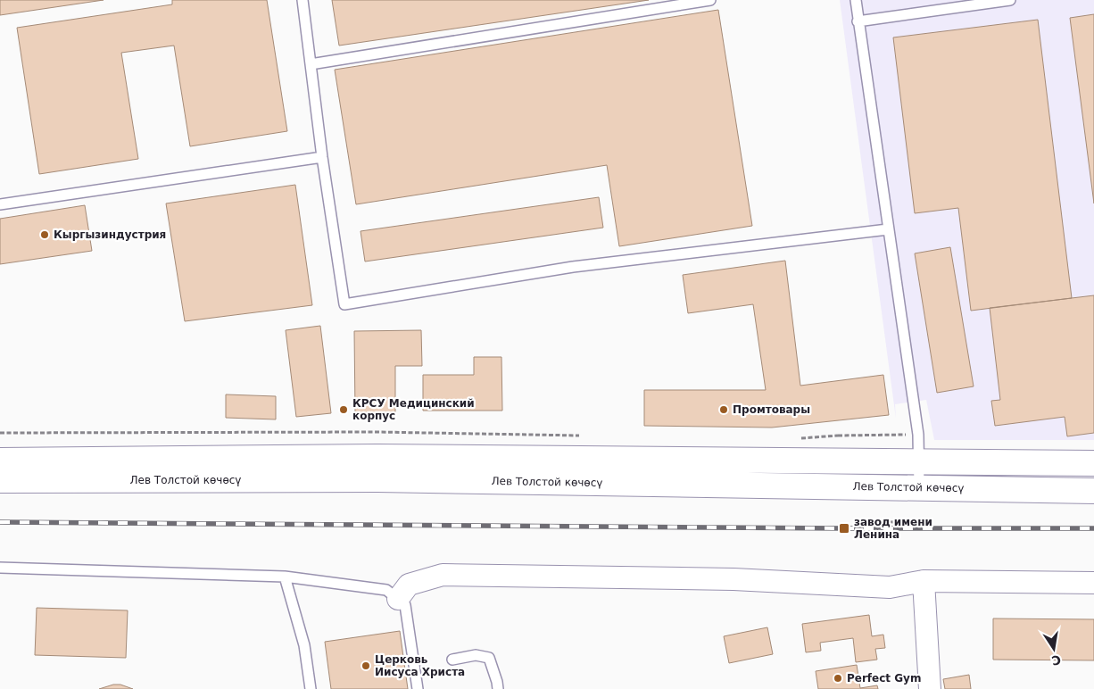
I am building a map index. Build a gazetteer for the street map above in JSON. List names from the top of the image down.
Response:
{
  "streets": {
    "main road": ["Лев Толстой көчөсү"]
  },
  "places": {
    "other": [
      "Кыргызиндустрия",
      "КРСУ Медицинский корпус",
      "Промтовары",
      "Церковь Иисуса Христа",
      "Perfect Gym"
    ],
    "transit": ["завод имени Ленина"]
  },
  "north": "bottom"
}
